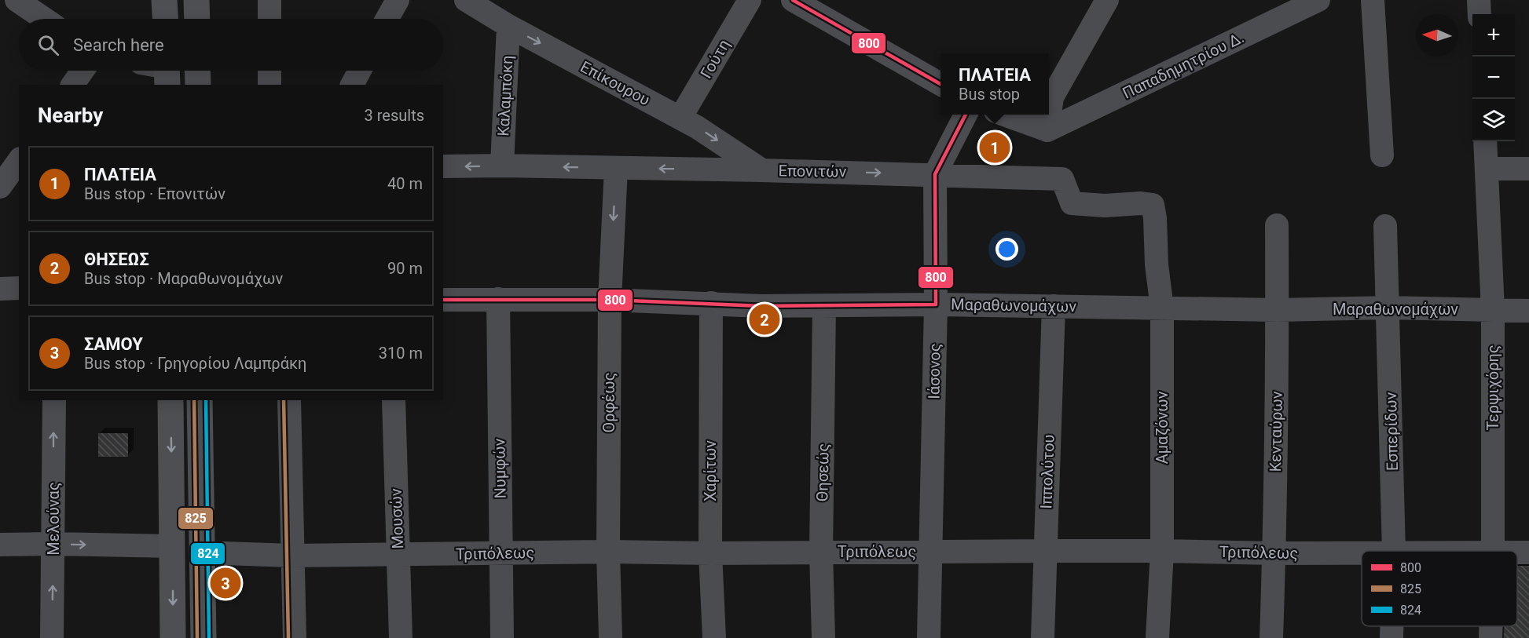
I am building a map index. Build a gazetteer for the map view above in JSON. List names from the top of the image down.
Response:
{
  "streets": {
    "street": [
      "Γούτη",
      "Παπαδημητρίου Δ.",
      "Επίκουρου",
      "Καλαμπόκη",
      "Επονιτών",
      "Μαραθωνομάχων",
      "Ιάσονος",
      "Τερψιχόρης",
      "Ορφέως",
      "Αμαζόνων",
      "Κενταύρων",
      "Εσπερίδων",
      "Νυμφών",
      "Χαρίτων",
      "Ιππολύτου",
      "Θησεώς",
      "Μελούνας",
      "Μουσών",
      "Τριπόλεως"
    ]
  },
  "crossings": [
    ["Γούτη", "Επίκουρου"],
    ["Επίκουρου", "Καλαμπόκη"],
    ["Επίκουρου", "Επονιτών"],
    ["Καλαμπόκη", "Επονιτών"],
    ["Επονιτών", "Ιάσονος"],
    ["Επονιτών", "Ορφέως"],
    ["Επονιτών", "Αμαζόνων"],
    ["Μαραθωνομάχων", "Ιάσονος"],
    ["Μαραθωνομάχων", "Τερψιχόρης"],
    ["Μαραθωνομάχων", "Ορφέως"],
    ["Μαραθωνομάχων", "Αμαζόνων"],
    ["Μαραθωνομάχων", "Κενταύρων"],
    ["Μαραθωνομάχων", "Εσπερίδων"],
    ["Μαραθωνομάχων", "Νυμφών"],
    ["Μαραθωνομάχων", "Χαρίτων"],
    ["Μαραθωνομάχων", "Ιππολύτου"],
    ["Μαραθωνομάχων", "Θησεώς"],
    ["Ιάσονος", "Τριπόλεως"],
    ["Ορφέως", "Τριπόλεως"],
    ["Αμαζόνων", "Τριπόλεως"],
    ["Κενταύρων", "Τριπόλεως"],
    ["Νυμφών", "Τριπόλεως"],
    ["Χαρίτων", "Τριπόλεως"],
    ["Ιππολύτου", "Τριπόλεως"],
    ["Θησεώς", "Τριπόλεως"],
    ["Μουσών", "Τριπόλεως"]
  ],
  "one_way": ["Επίκουρου", "Μελούνας"],
  "lines": ["transit line 800", "transit line 825", "transit line 824"],
  "legend": ["800", "825", "824"],
  "north": "left",
  "page": {
    "map_buttons": ["+", "−"],
    "search": "Search here",
    "popup": ["ΠΛΑΤΕΙΑ", "Bus stop"],
    "heading": ["Nearby", "3 results"],
    "pins": ["1", "2", "3"],
    "list": [
      {
        "mark": "1",
        "name": "ΠΛΑΤΕΙΑ",
        "note": "Bus stop · Επονιτών",
        "value": "40 m"
      },
      {
        "mark": "2",
        "name": "ΘΗΣΕΩΣ",
        "note": "Bus stop · Μαραθωνομάχων",
        "value": "90 m"
      },
      {
        "mark": "3",
        "name": "ΣΑΜΟΥ",
        "note": "Bus stop · Γρηγορίου Λαμπράκη",
        "value": "310 m"
      }
    ]
  }
}
